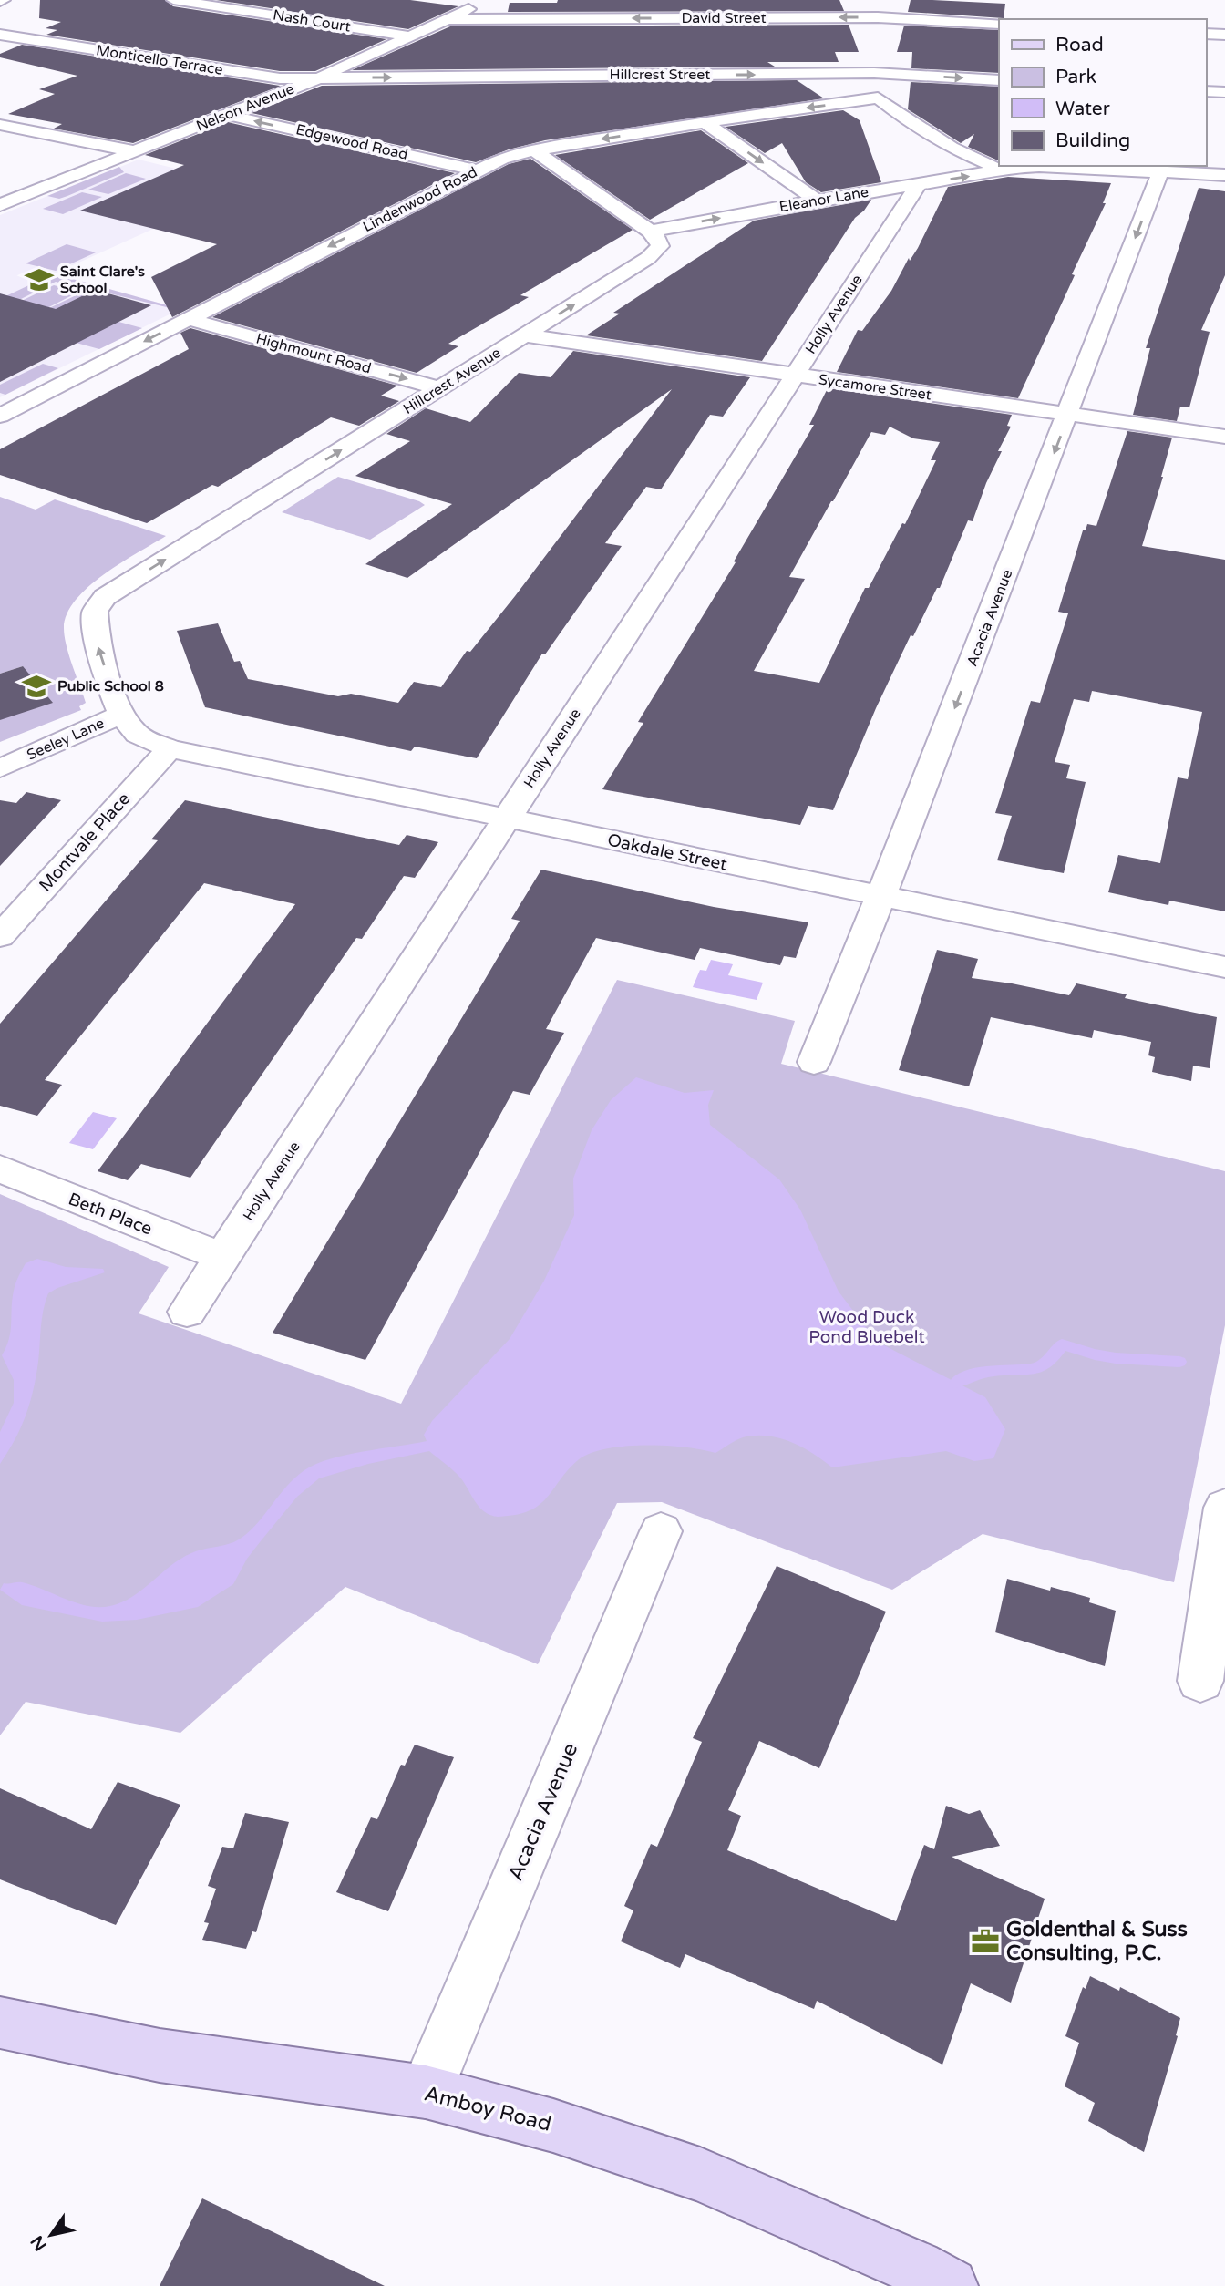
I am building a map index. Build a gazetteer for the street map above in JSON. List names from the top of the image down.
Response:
{
  "streets": {
    "main road": ["Amboy Road"],
    "street": [
      "David Street",
      "Nash Court",
      "Monticello Terrace",
      "Hillcrest Street",
      "Nelson Avenue",
      "Edgewood Road",
      "Lindenwood Road",
      "Eleanor Lane",
      "Holly Avenue",
      "Highmount Road",
      "Hillcrest Avenue",
      "Sycamore Street",
      "Acacia Avenue",
      "Seeley Lane",
      "Montvale Place",
      "Oakdale Street",
      "Beth Place"
    ]
  },
  "crossings": [
    ["David Street", "Nelson Avenue"],
    ["Nash Court", "Nelson Avenue"],
    ["Monticello Terrace", "Hillcrest Street"],
    ["Monticello Terrace", "Nelson Avenue"],
    ["Hillcrest Street", "Nelson Avenue"],
    ["Nelson Avenue", "Edgewood Road"],
    ["Edgewood Road", "Lindenwood Road"],
    ["Lindenwood Road", "Highmount Road"],
    ["Eleanor Lane", "Holly Avenue"],
    ["Eleanor Lane", "Hillcrest Avenue"],
    ["Eleanor Lane", "Acacia Avenue"],
    ["Holly Avenue", "Sycamore Street"],
    ["Holly Avenue", "Oakdale Street"],
    ["Holly Avenue", "Beth Place"],
    ["Highmount Road", "Hillcrest Avenue"],
    ["Hillcrest Avenue", "Sycamore Street"],
    ["Hillcrest Avenue", "Seeley Lane"],
    ["Sycamore Street", "Acacia Avenue"],
    ["Acacia Avenue", "Oakdale Street"],
    ["Acacia Avenue", "Amboy Road"],
    ["Seeley Lane", "Oakdale Street"],
    ["Montvale Place", "Oakdale Street"]
  ],
  "one_way": [
    "David Street",
    "Hillcrest Street",
    "Edgewood Road",
    "Lindenwood Road",
    "Eleanor Lane",
    "Highmount Road",
    "Hillcrest Avenue",
    "Acacia Avenue",
    "Seeley Lane"
  ],
  "parks": ["Wood Duck Pond Bluebelt"],
  "places": {
    "school or university": ["Saint Clare's School", "Public School 8"],
    "office": ["Goldenthal & Suss Consulting, P.C."]
  },
  "legend": [
    "Road",
    "Park",
    "Water",
    "Building"
  ],
  "north": "bottom left"
}
